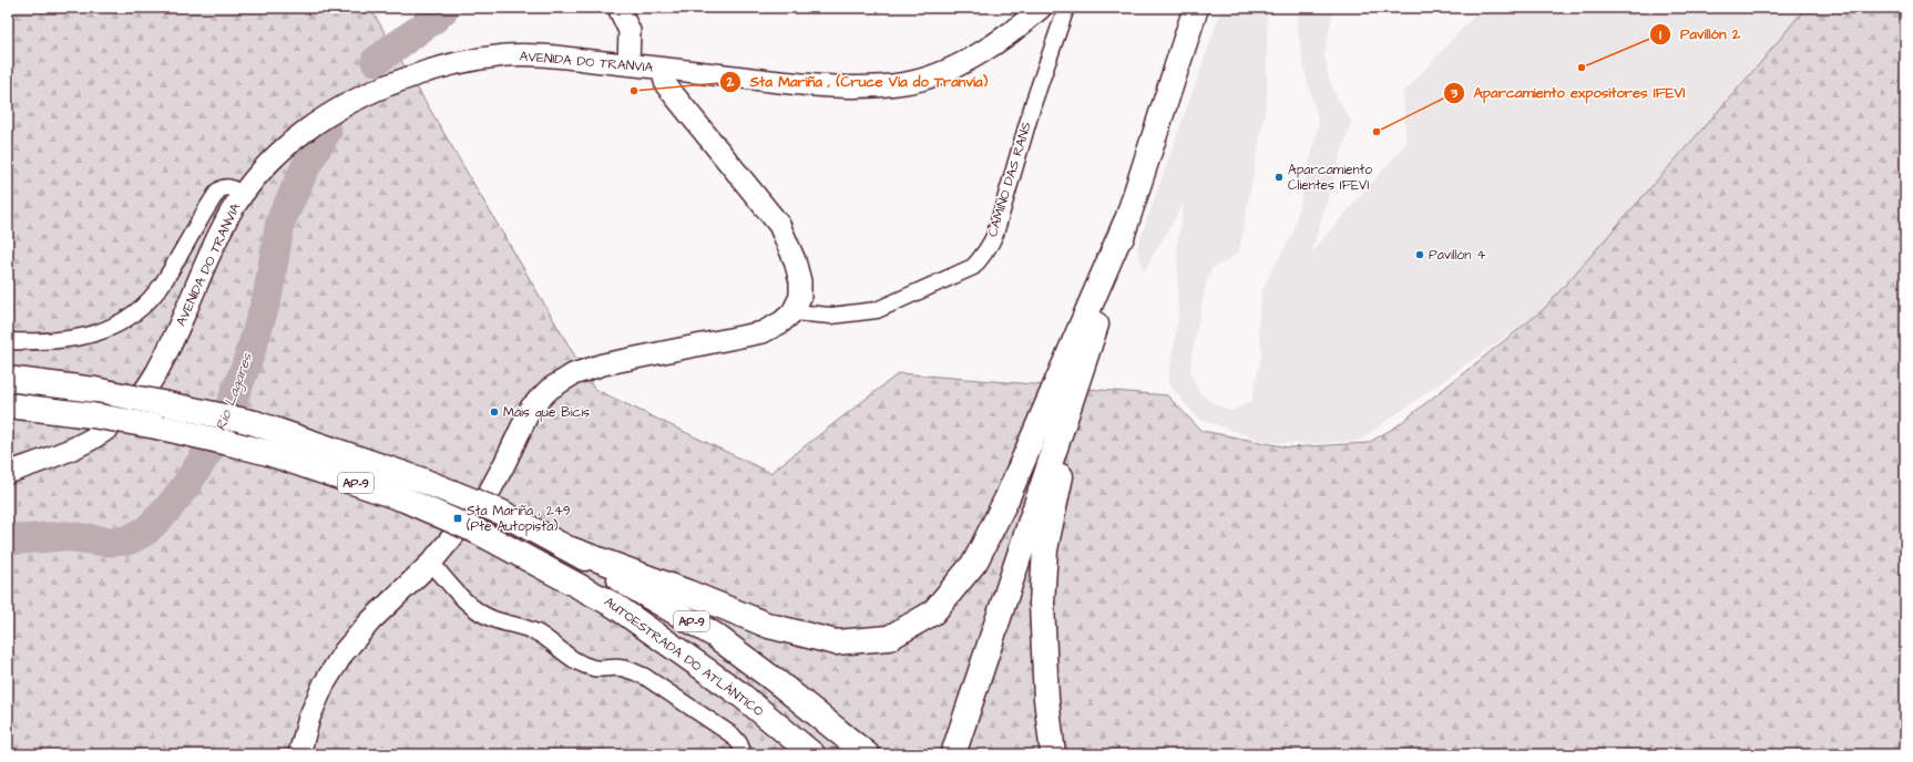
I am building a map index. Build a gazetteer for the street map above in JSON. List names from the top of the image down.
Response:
{
  "streets": {
    "highway": ["AP-9", "AUTOESTRADA DO ATLÁNTICO"],
    "main road": ["AVENIDA DO TRANVIA"],
    "street": ["CAMIÑO DAS RANS"]
  },
  "water": ["Río Lagares"],
  "places": {
    "other": [
      "Pavillón 2",
      "Sta Mariña , (Cruce Vía do Tranvía)",
      "Aparcamiento expositores IFEVI",
      "Aparcamiento Clientes IFEVI",
      "Pavillón 4",
      "Máis que Bicis"
    ],
    "transit": ["Sta Mariña , 249 (Pte Autopista)"]
  }
}
